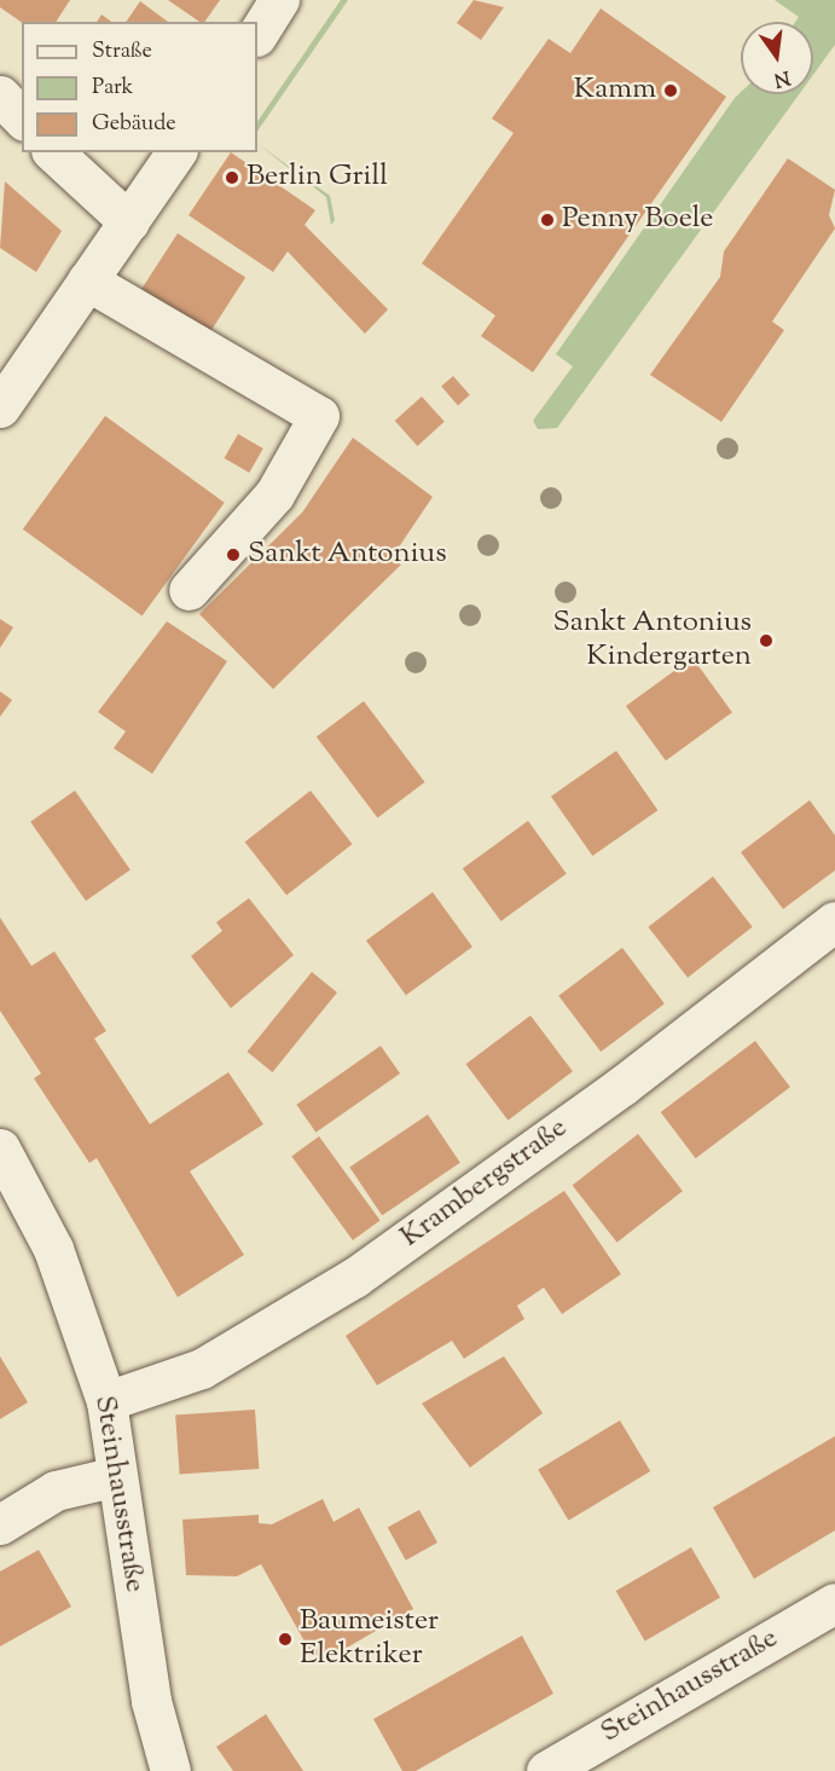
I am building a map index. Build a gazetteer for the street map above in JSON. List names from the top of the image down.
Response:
{
  "streets": {
    "street": ["Krambergstraße", "Steinhausstraße"]
  },
  "crossings": [
    ["Krambergstraße", "Steinhausstraße"]
  ],
  "places": [
    "Kamm",
    "Berlin Grill",
    "Penny Boele",
    "Sankt Antonius",
    "Sankt Antonius Kindergarten",
    "Baumeister Elektriker"
  ],
  "legend": ["Straße", "Park", "Gebäude"],
  "north": "bottom"
}
